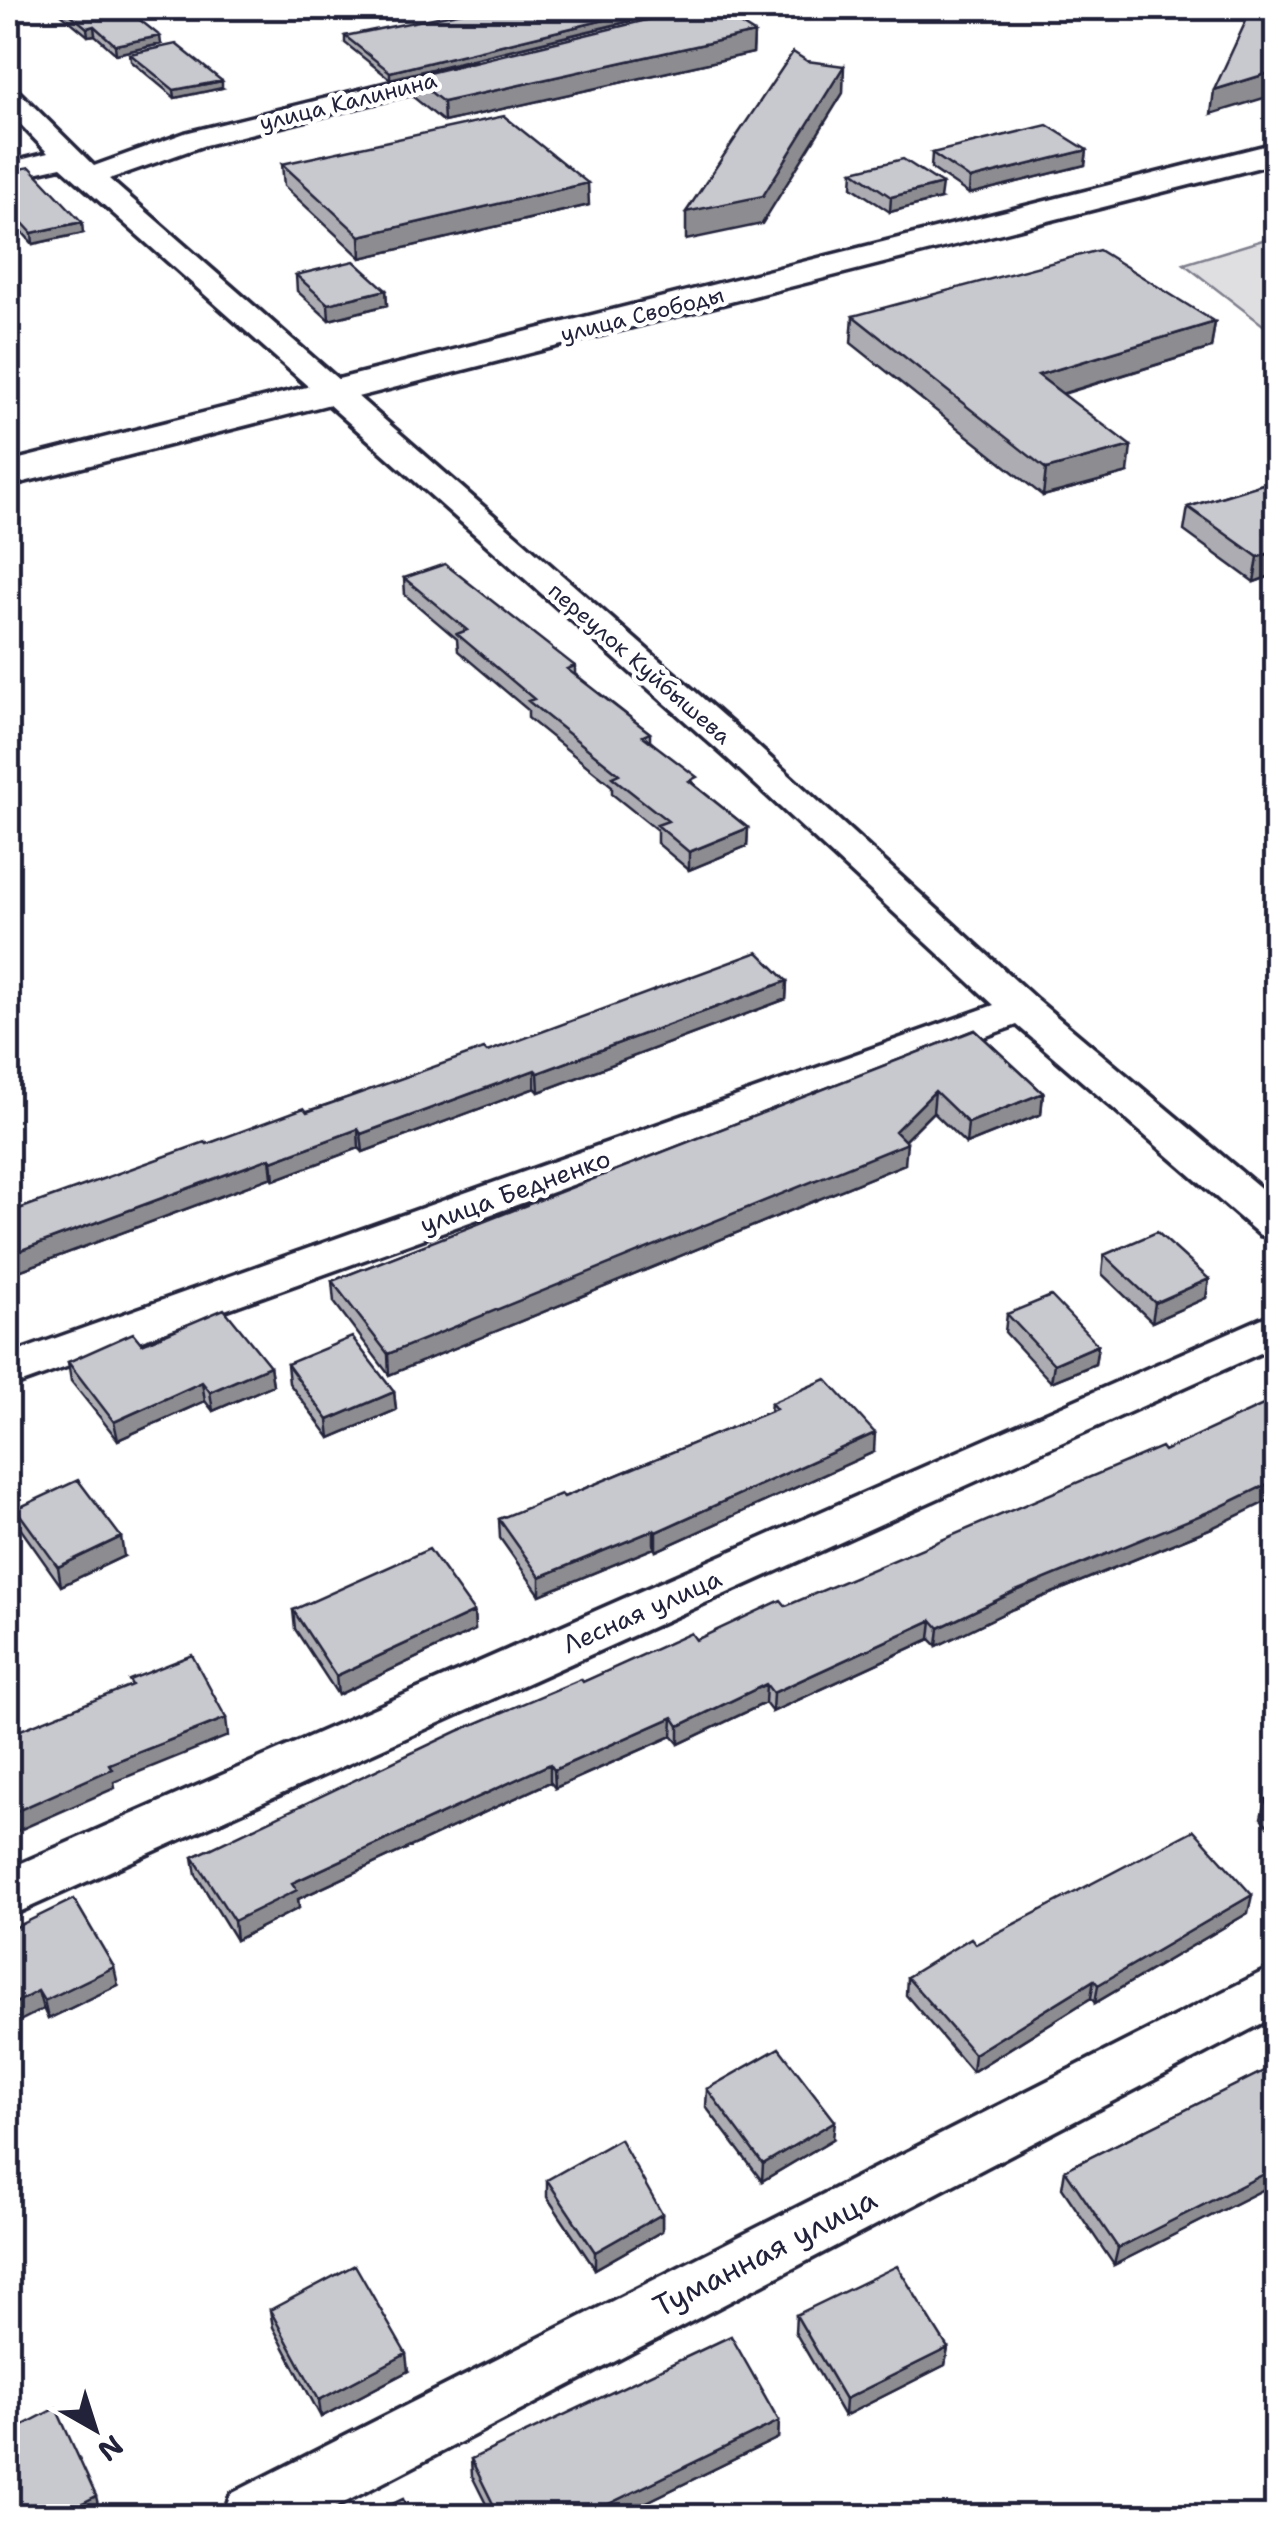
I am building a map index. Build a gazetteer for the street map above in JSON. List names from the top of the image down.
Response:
{
  "streets": {
    "main road": ["улица Свободы"],
    "street": [
      "улица Калинина",
      "переулок Куйбышева",
      "улица Бедненко",
      "Лесная улица",
      "Туманная улица"
    ]
  },
  "crossings": [
    ["улица Калинина", "переулок Куйбышева"],
    ["улица Свободы", "переулок Куйбышева"],
    ["переулок Куйбышева", "улица Бедненко"]
  ],
  "north": "bottom right"
}
